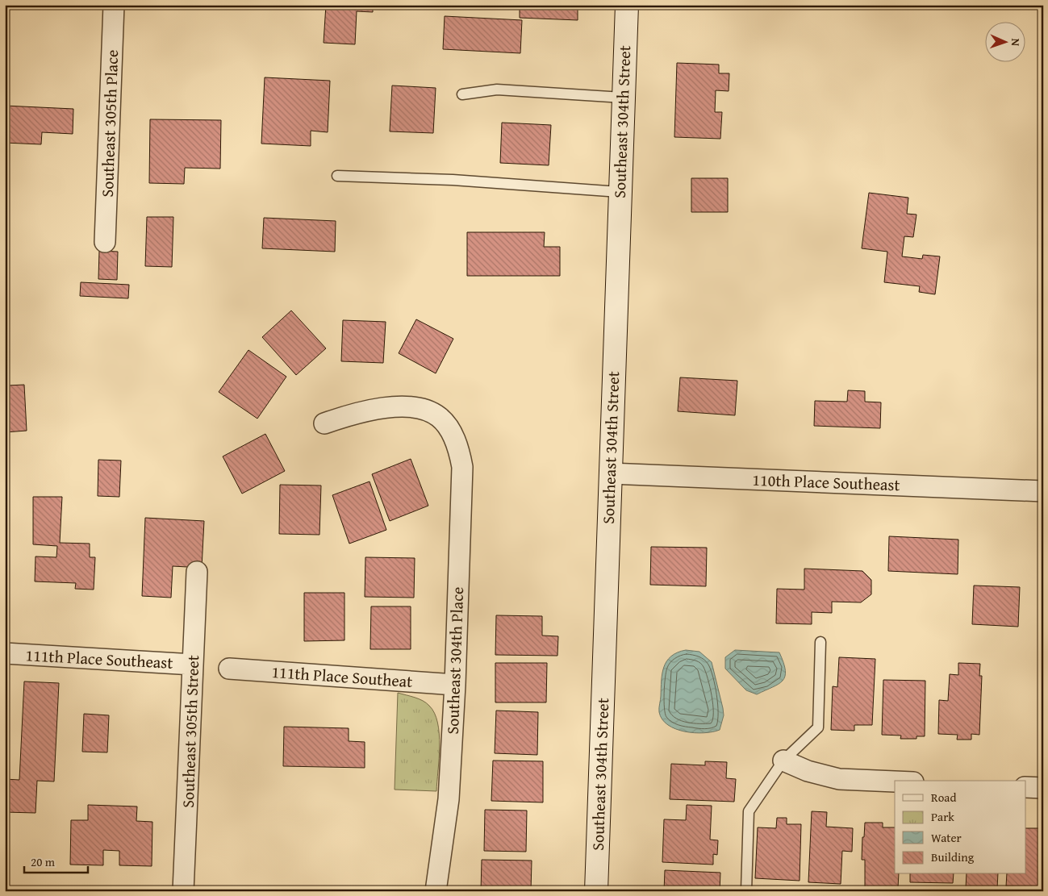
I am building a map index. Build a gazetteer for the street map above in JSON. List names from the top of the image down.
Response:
{
  "streets": {
    "street": [
      "Southeast 304th Street",
      "Southeast 305th Place",
      "110th Place Southeast",
      "111th Place Southeast",
      "Southeast 304th Place",
      "111th Place Southeat",
      "Southeast 305th Street"
    ]
  },
  "crossings": [
    ["Southeast 304th Street", "110th Place Southeast"],
    ["111th Place Southeast", "Southeast 305th Street"],
    ["Southeast 304th Place", "111th Place Southeat"]
  ],
  "legend": [
    "Road",
    "Park",
    "Water",
    "Building"
  ],
  "scale_bar": "20 m",
  "north": "right"
}
